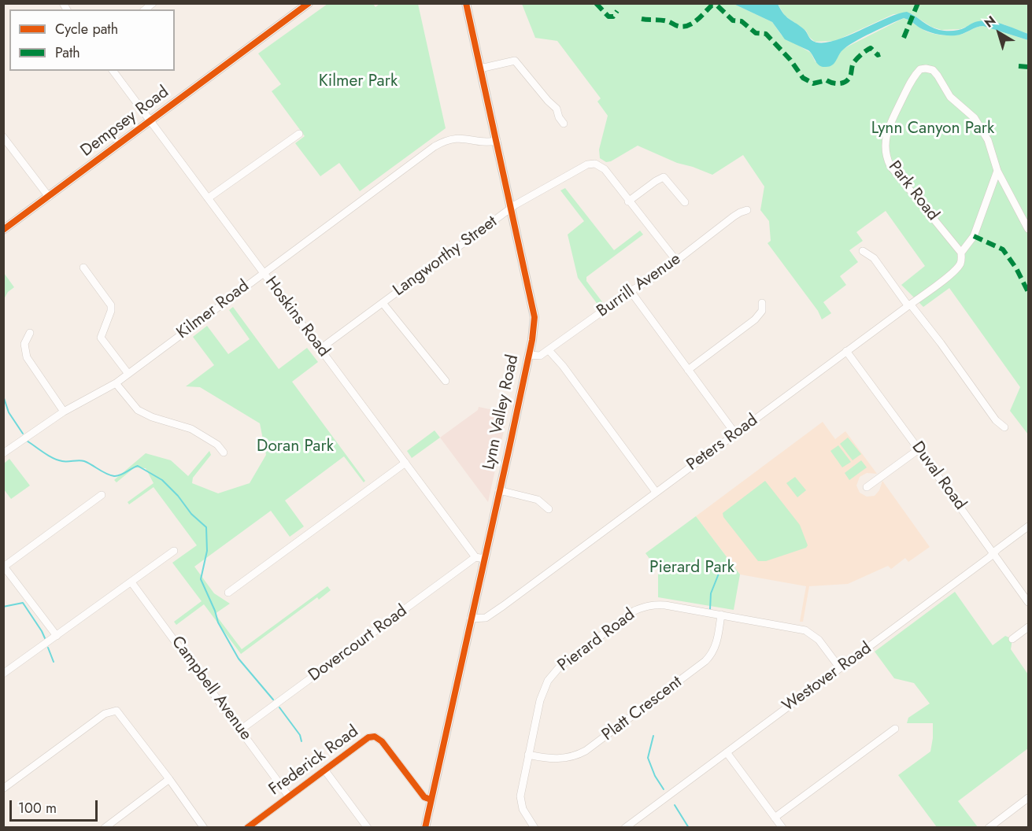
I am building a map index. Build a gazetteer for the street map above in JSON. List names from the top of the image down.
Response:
{
  "streets": {
    "street": [
      "Dempsey Road",
      "Park Road",
      "Langworthy Street",
      "Burrill Avenue",
      "Kilmer Road",
      "Hoskins Road",
      "Lynn Valley Road",
      "Peters Road",
      "Duval Road",
      "Pierard Road",
      "Dovercourt Road",
      "Westover Road",
      "Campbell Avenue",
      "Platt Crescent",
      "Frederick Road"
    ]
  },
  "crossings": [
    ["Dempsey Road", "Hoskins Road"],
    ["Park Road", "Peters Road"],
    ["Langworthy Street", "Hoskins Road"],
    ["Langworthy Street", "Lynn Valley Road"],
    ["Burrill Avenue", "Lynn Valley Road"],
    ["Kilmer Road", "Hoskins Road"],
    ["Kilmer Road", "Lynn Valley Road"],
    ["Hoskins Road", "Lynn Valley Road"],
    ["Hoskins Road", "Dovercourt Road"],
    ["Lynn Valley Road", "Peters Road"],
    ["Lynn Valley Road", "Dovercourt Road"],
    ["Lynn Valley Road", "Frederick Road"],
    ["Peters Road", "Duval Road"],
    ["Duval Road", "Westover Road"],
    ["Pierard Road", "Westover Road"],
    ["Pierard Road", "Platt Crescent"],
    ["Dovercourt Road", "Campbell Avenue"],
    ["Campbell Avenue", "Frederick Road"]
  ],
  "parks": [
    "Kilmer Park",
    "Lynn Canyon Park",
    "Doran Park",
    "Pierard Park"
  ],
  "legend": ["Cycle path", "Path"],
  "scale_bar": "100 m",
  "north": "top left"
}
